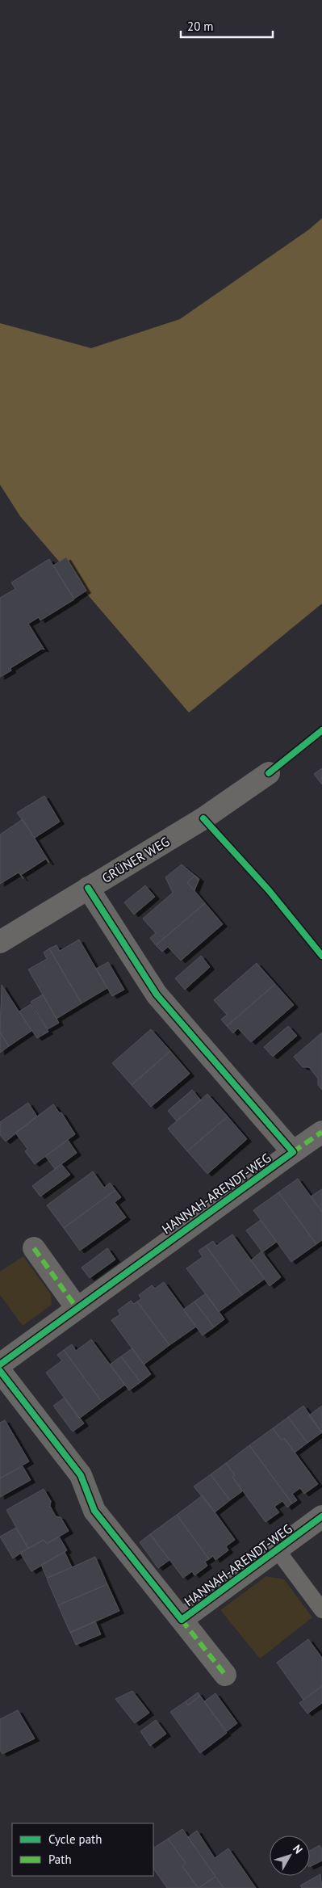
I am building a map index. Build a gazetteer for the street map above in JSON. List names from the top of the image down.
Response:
{
  "streets": {
    "street": ["GRÜNER WEG", "HANNAH-ARENDT-WEG"]
  },
  "legend": ["Cycle path", "Path"],
  "scale_bar": "20 m",
  "north": "top right"
}
